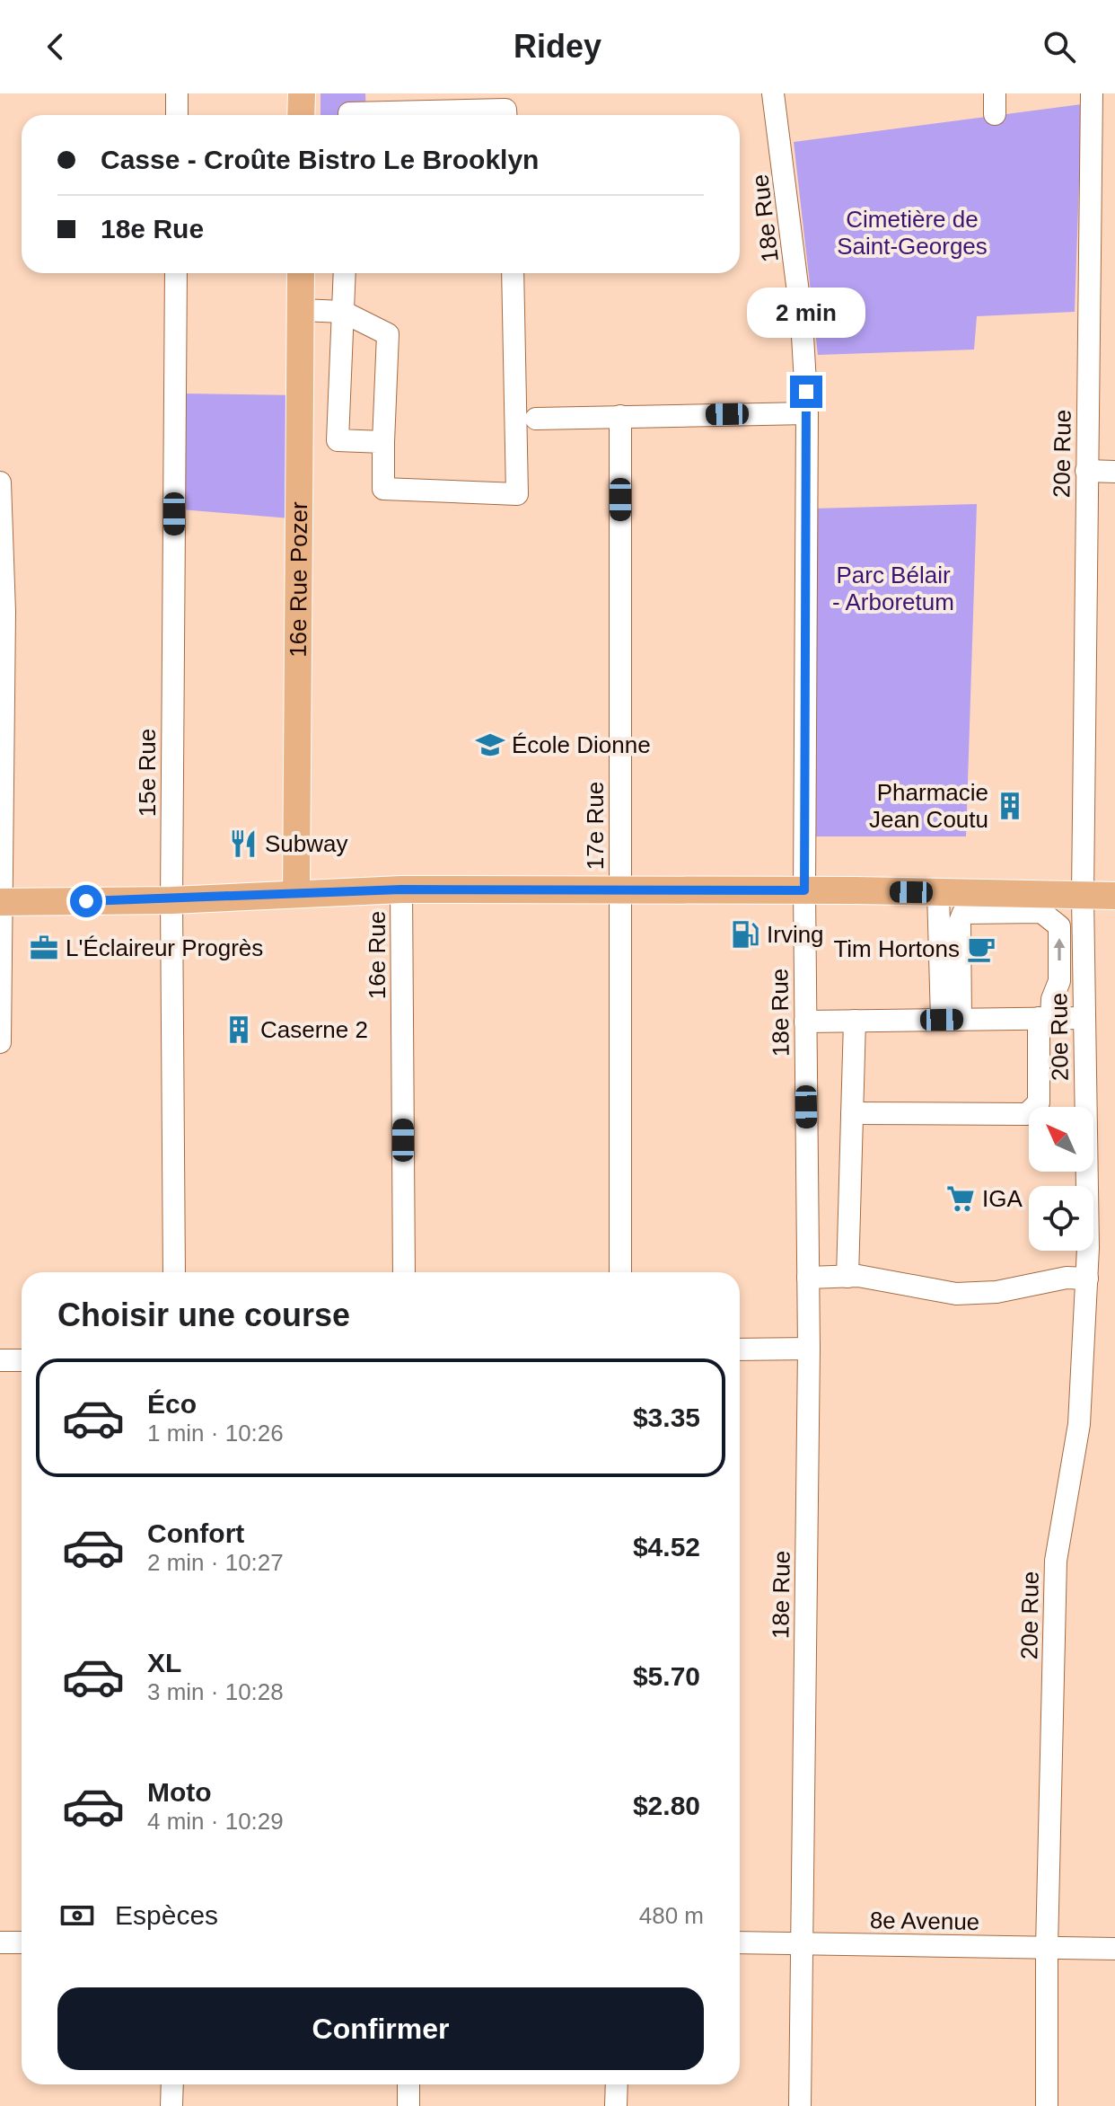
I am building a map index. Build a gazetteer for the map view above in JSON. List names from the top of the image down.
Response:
{
  "streets": {
    "main road": ["16e Rue Pozer"],
    "street": [
      "18e Rue",
      "20e Rue",
      "15e Rue",
      "17e Rue",
      "16e Rue",
      "8e Avenue"
    ]
  },
  "crossings": [
    ["18e Rue", "8e Avenue"],
    ["20e Rue", "8e Avenue"]
  ],
  "parks": ["Cimetière de Saint-Georges", "Parc Bélair - Arboretum"],
  "places": {
    "school or university": ["École Dionne"],
    "building": ["Pharmacie Jean Coutu", "Caserne 2"],
    "restaurant": ["Subway"],
    "fuel station": ["Irving"],
    "office": ["L'Éclaireur Progrès"],
    "cafe": ["Tim Hortons"],
    "supermarket": ["IGA"]
  },
  "north": "top left",
  "page": {
    "header": "Ridey",
    "banner": ["Casse - Croûte Bistro Le Brooklyn", "18e Rue"],
    "bubble": "2 min",
    "heading": "Choisir une course",
    "list": [
      {
        "name": "Éco",
        "note": "1 min · 10:26",
        "value": "$3.35"
      },
      {
        "name": "Confort",
        "note": "2 min · 10:27",
        "value": "$4.52"
      },
      {
        "name": "XL",
        "note": "3 min · 10:28",
        "value": "$5.70"
      },
      {
        "name": "Moto",
        "note": "4 min · 10:29",
        "value": "$2.80"
      }
    ],
    "pay": ["Espèces", "480 m"],
    "buttons": "Confirmer"
  }
}
